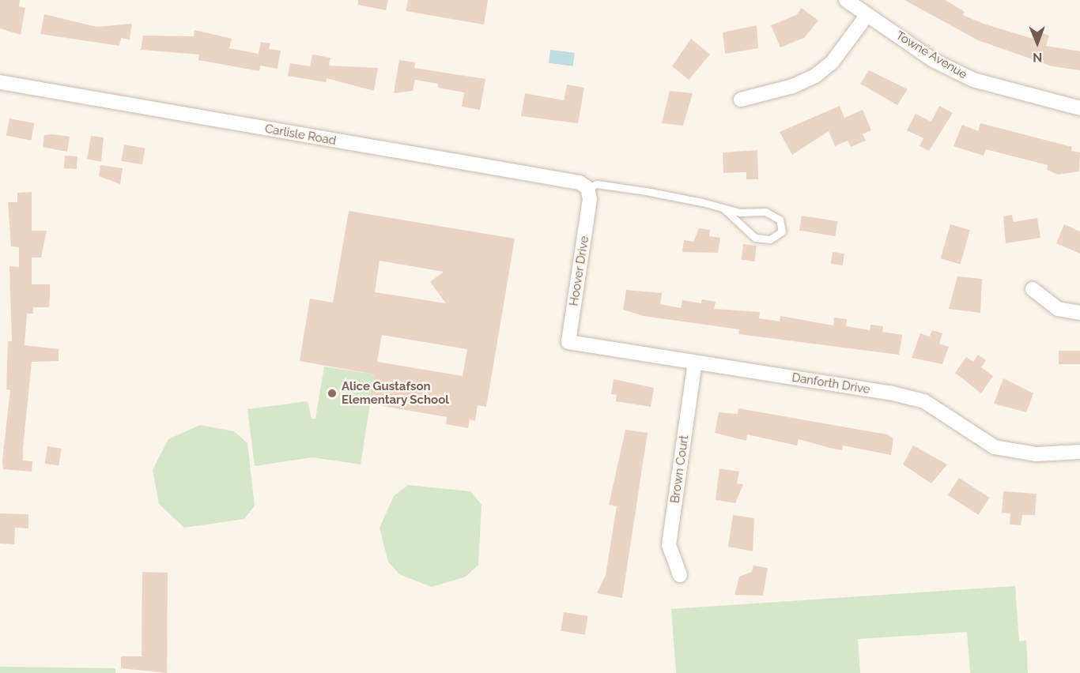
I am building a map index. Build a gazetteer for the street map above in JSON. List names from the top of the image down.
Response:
{
  "streets": {
    "street": [
      "Towne Avenue",
      "Carlisle Road",
      "Hoover Drive",
      "Danforth Drive",
      "Brown Court"
    ]
  },
  "crossings": [
    ["Carlisle Road", "Hoover Drive"],
    ["Hoover Drive", "Danforth Drive"],
    ["Danforth Drive", "Brown Court"]
  ],
  "places": ["Alice Gustafson Elementary School"],
  "north": "bottom"
}
